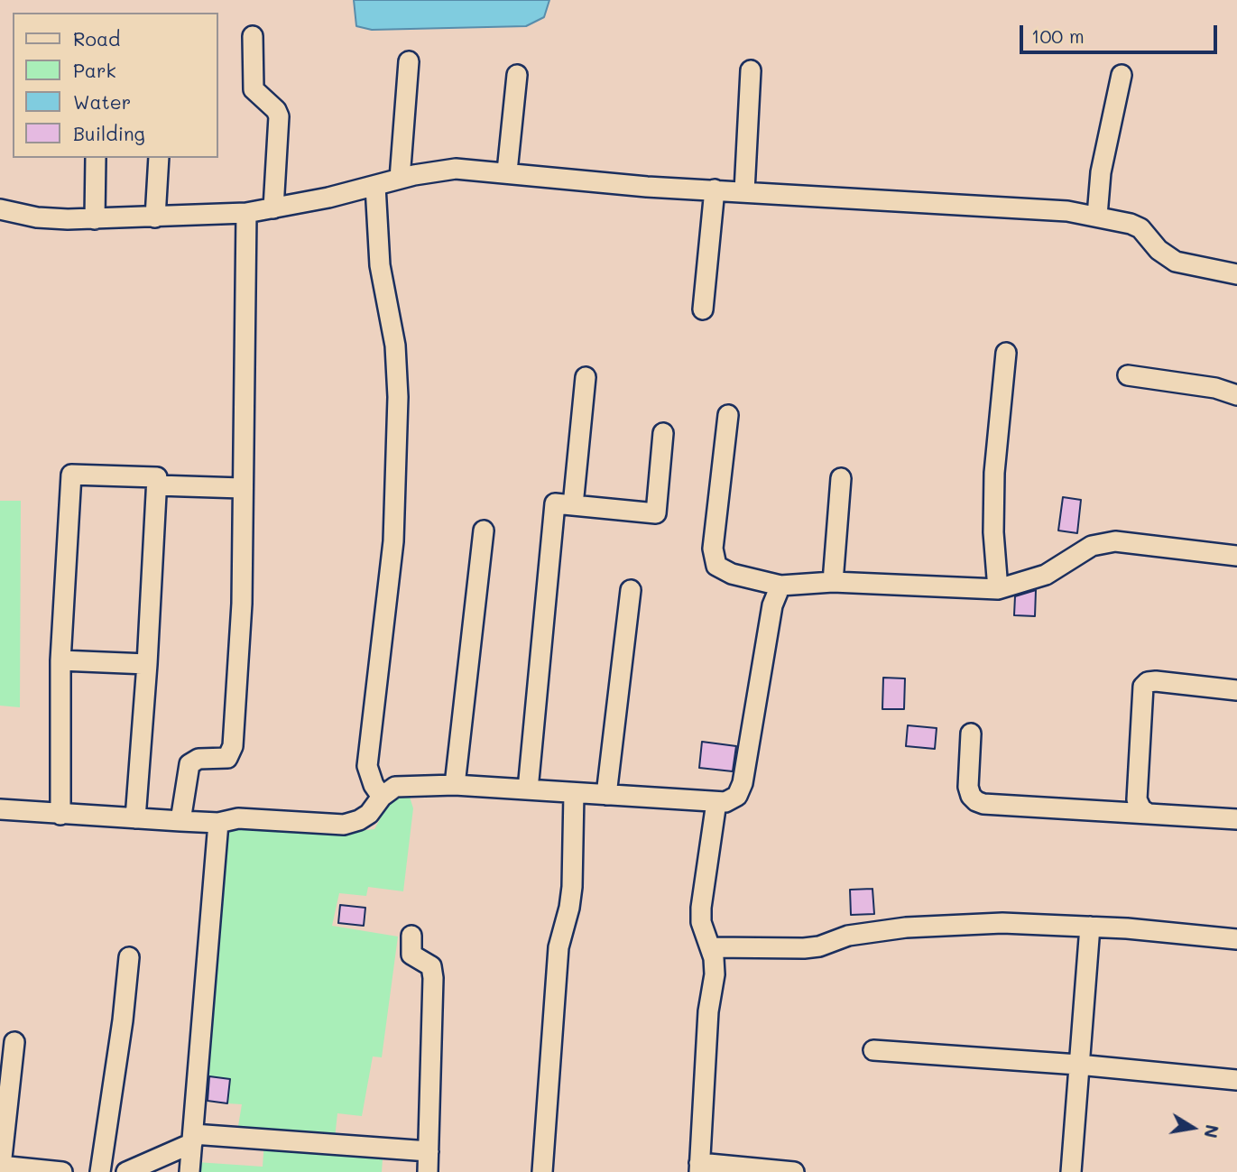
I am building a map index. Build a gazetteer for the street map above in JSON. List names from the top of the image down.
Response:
{
  "legend": [
    "Road",
    "Park",
    "Water",
    "Building"
  ],
  "scale_bar": "100 m",
  "north": "right"
}
